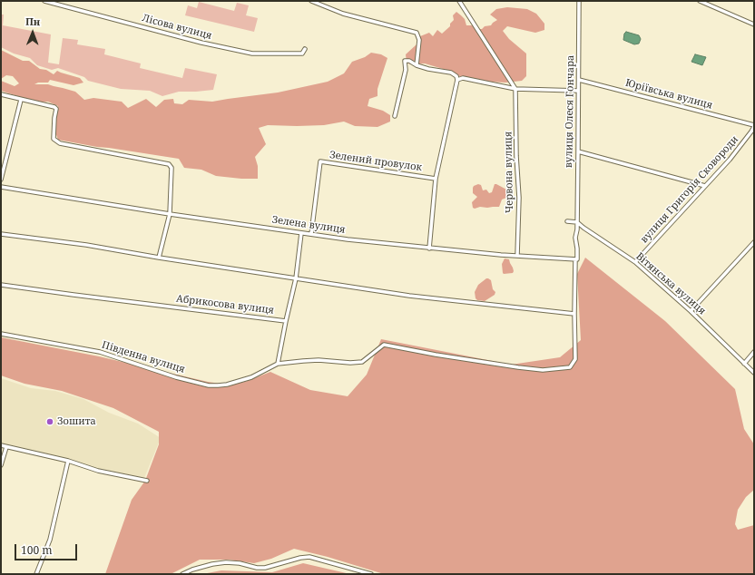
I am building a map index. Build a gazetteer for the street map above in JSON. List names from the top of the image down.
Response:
{
  "streets": {
    "street": [
      "Лісова вулиця",
      "Юріївська вулиця",
      "вулиця Олеся Гончара",
      "Зелений провулок",
      "Червона вулиця",
      "вулиця Григорія Сковороди",
      "Зелена вулиця",
      "Вітянська вулиця",
      "Абрикосова вулиця",
      "Південна вулиця"
    ]
  },
  "crossings": [
    ["Юріївська вулиця", "вулиця Олеся Гончара"],
    ["Юріївська вулиця", "вулиця Григорія Сковороди"],
    ["вулиця Олеся Гончара", "Вітянська вулиця"],
    ["Зелений провулок", "Зелена вулиця"],
    ["Червона вулиця", "Зелена вулиця"],
    ["вулиця Григорія Сковороди", "Вітянська вулиця"],
    ["Зелена вулиця", "Абрикосова вулиця"]
  ],
  "places": ["Зошита"],
  "scale_bar": "100 m",
  "north": "top"
}
